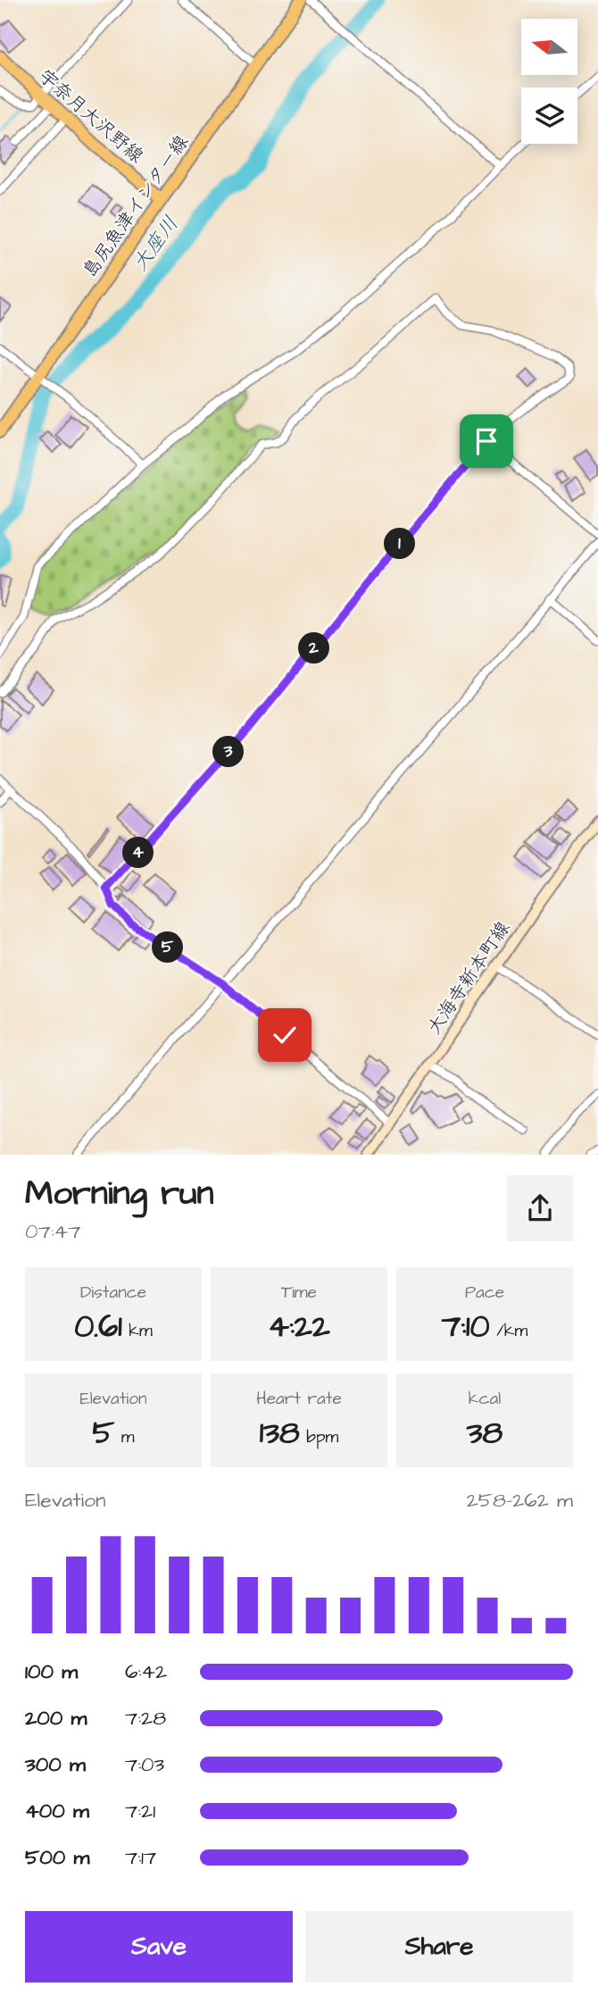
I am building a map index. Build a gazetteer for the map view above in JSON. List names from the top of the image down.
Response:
{
  "streets": {
    "main road": ["宇奈月大沢野線", "島尻魚津インター線", "大海寺新本町線"]
  },
  "crossings": [
    ["宇奈月大沢野線", "島尻魚津インター線"]
  ],
  "water": ["大座川"],
  "north": "left",
  "page": {
    "pins": [
      "1",
      "2",
      "3",
      "4",
      "5"
    ],
    "heading": ["Morning run", "07:47"],
    "stats": [
      ["Distance", "0.61 km"],
      ["Time", "4:22"],
      ["Pace", "7:10 /km"],
      ["Elevation", "5 m"],
      ["Heart rate", "138 bpm"],
      ["kcal", "38"]
    ],
    "chart": ["Elevation", "258–262 m"],
    "list": [
      {
        "name": "100 m",
        "note": "6:42"
      },
      {
        "name": "200 m",
        "note": "7:28"
      },
      {
        "name": "300 m",
        "note": "7:03"
      },
      {
        "name": "400 m",
        "note": "7:21"
      },
      {
        "name": "500 m",
        "note": "7:17"
      }
    ],
    "buttons": ["Save", "Share"]
  }
}
